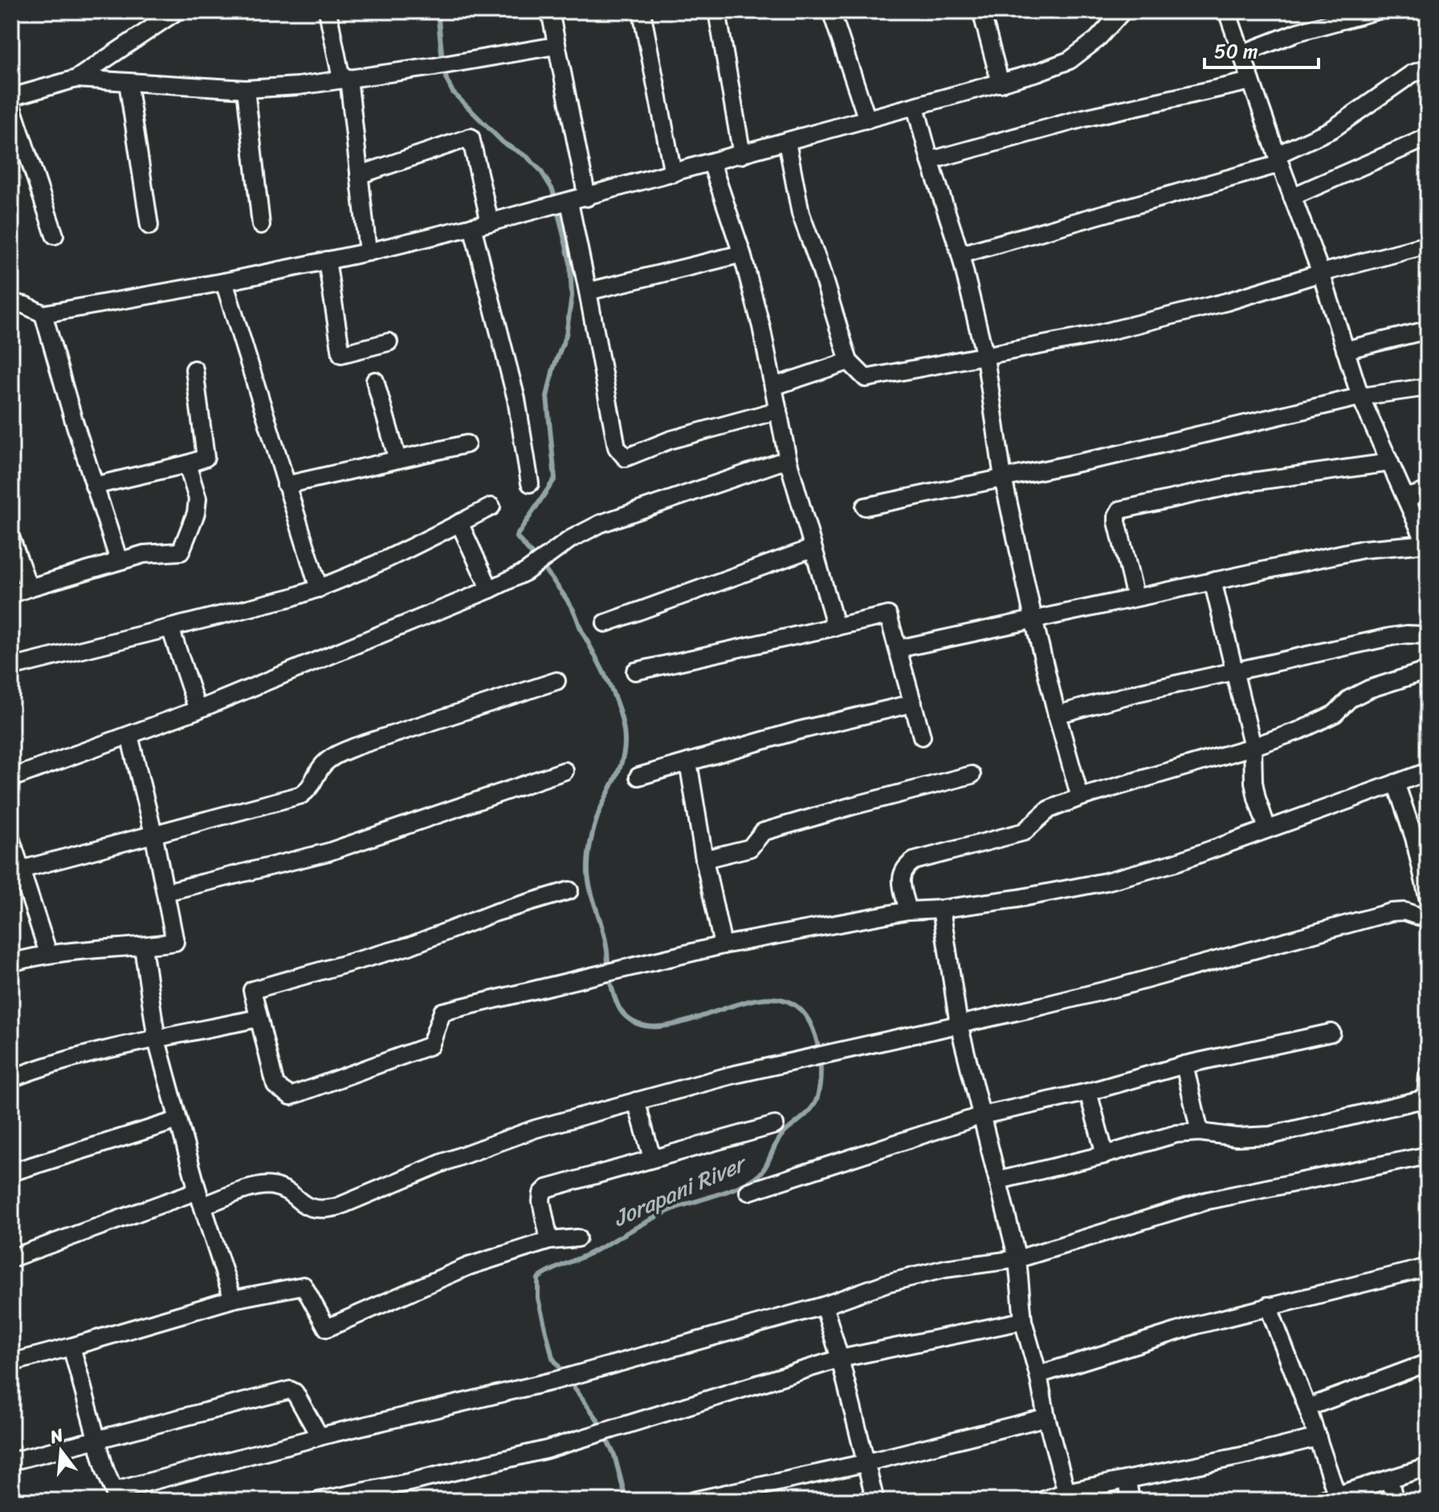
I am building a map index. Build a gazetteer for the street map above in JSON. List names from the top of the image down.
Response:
{
  "water": ["Jorapani River"],
  "scale_bar": "50 m",
  "north": "top"
}
